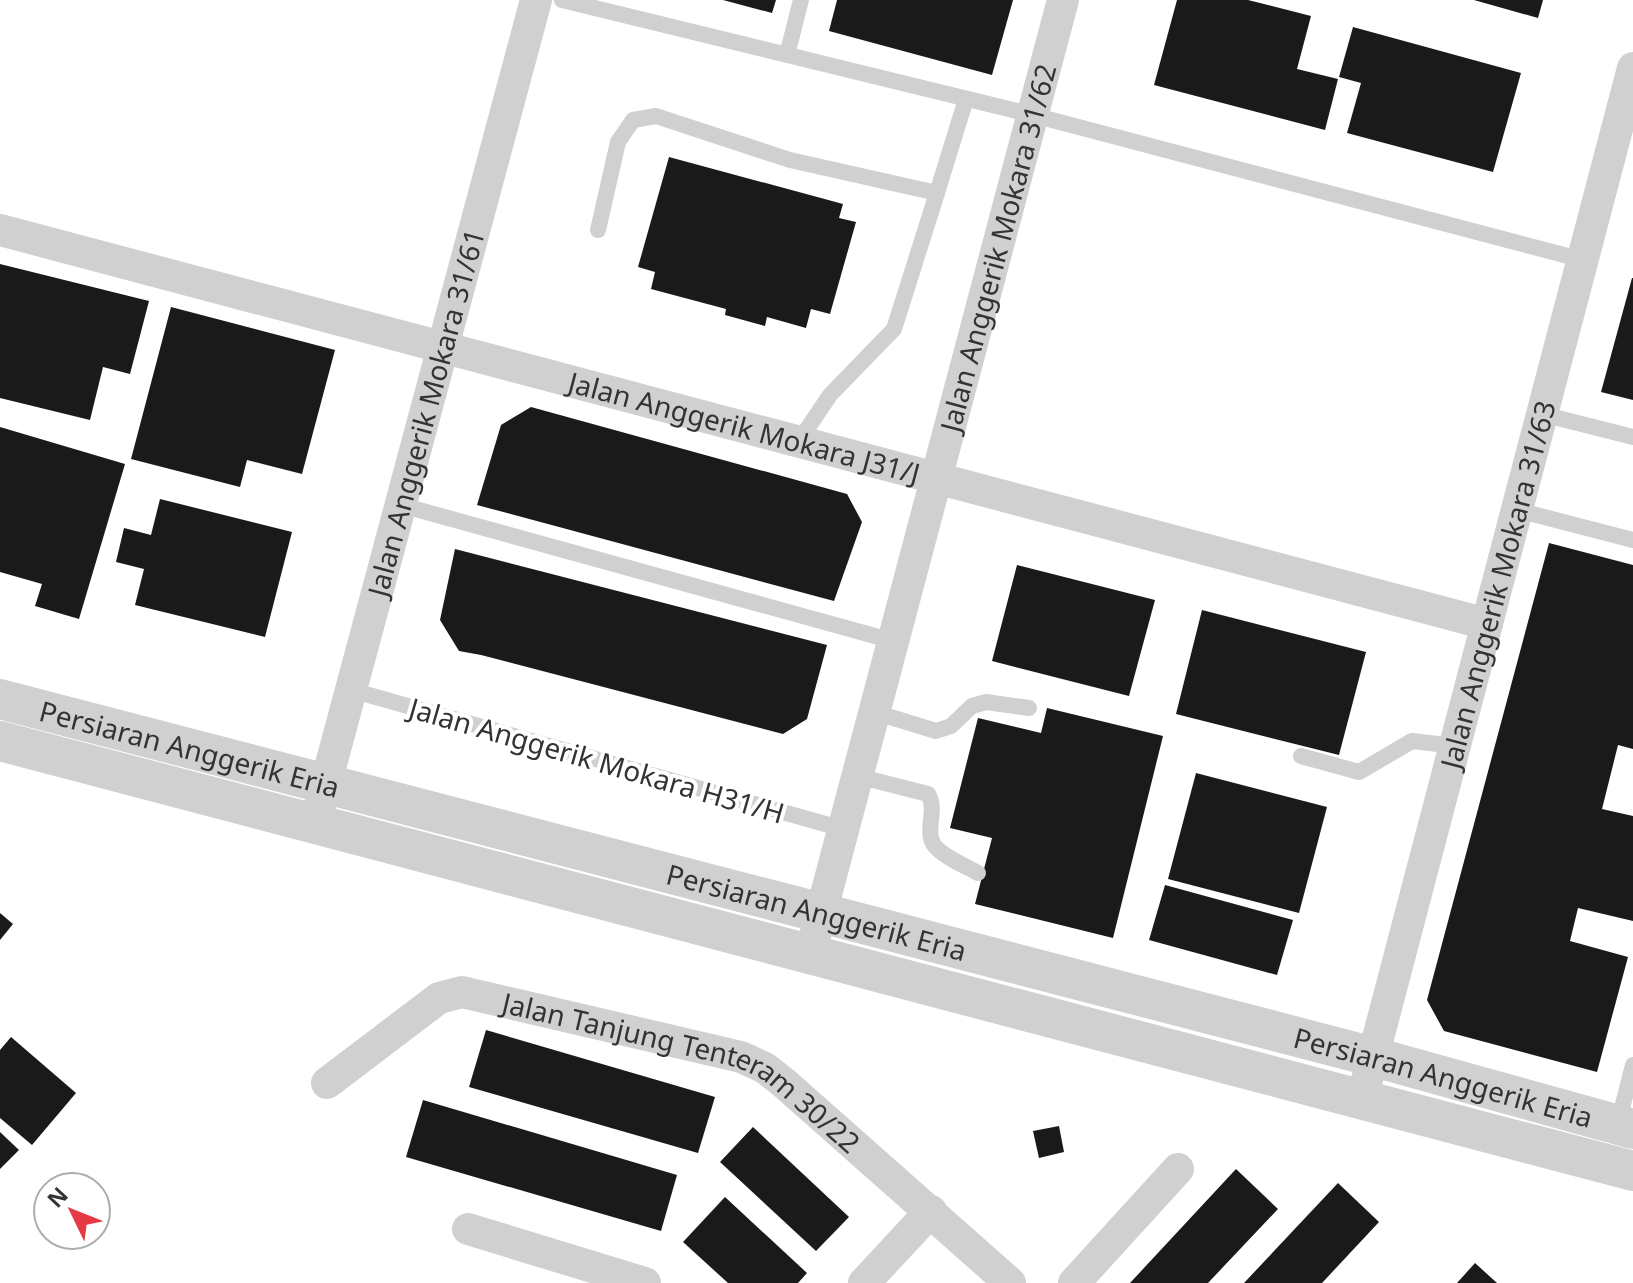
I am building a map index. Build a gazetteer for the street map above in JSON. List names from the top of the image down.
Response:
{
  "streets": {
    "street": [
      "Jalan Anggerik Mokara 31/62",
      "Jalan Anggerik Mokara 31/61",
      "Jalan Anggerik Mokara J31/J",
      "Jalan Anggerik Mokara 31/63",
      "Persiaran Anggerik Eria",
      "Jalan Tanjung Tenteram 30/22"
    ],
    "lane": ["Jalan Anggerik Mokara H31/H"]
  },
  "crossings": [
    ["Jalan Anggerik Mokara 31/62", "Jalan Anggerik Mokara J31/J"],
    ["Jalan Anggerik Mokara 31/62", "Persiaran Anggerik Eria"],
    ["Jalan Anggerik Mokara 31/62", "Jalan Anggerik Mokara H31/H"],
    ["Jalan Anggerik Mokara 31/61", "Jalan Anggerik Mokara J31/J"],
    ["Jalan Anggerik Mokara 31/61", "Persiaran Anggerik Eria"],
    ["Jalan Anggerik Mokara 31/61", "Jalan Anggerik Mokara H31/H"],
    ["Jalan Anggerik Mokara J31/J", "Jalan Anggerik Mokara 31/63"],
    ["Jalan Anggerik Mokara 31/63", "Persiaran Anggerik Eria"]
  ],
  "north": "top left"
}
